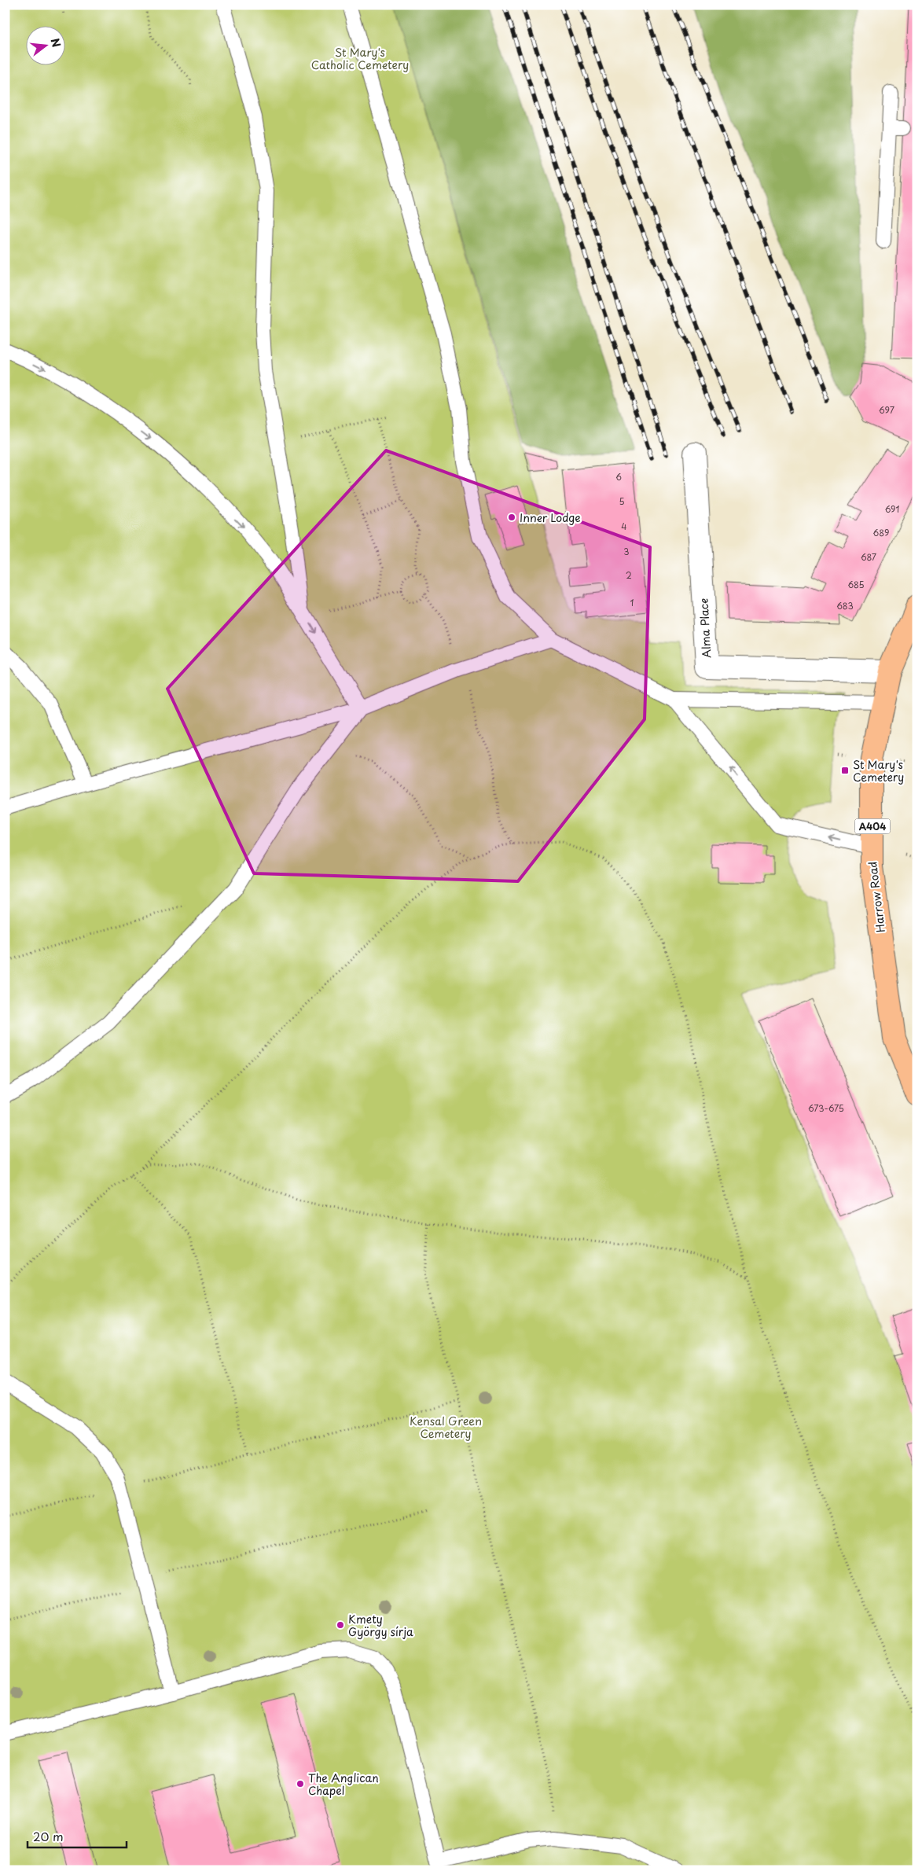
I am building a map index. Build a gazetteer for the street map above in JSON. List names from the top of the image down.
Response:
{
  "streets": {
    "main road": ["A404", "Harrow Road"],
    "street": ["Alma Place"]
  },
  "crossings": [
    ["Alma Place", "Harrow Road"]
  ],
  "parks": ["St Mary's Catholic Cemetery", "Kensal Green Cemetery"],
  "places": {
    "other": ["Inner Lodge", "Kmety György sírja", "The Anglican Chapel"],
    "transit": ["St Mary's Cemetery"]
  },
  "house_numbers": [
    "697",
    "6",
    "5",
    "691",
    "4",
    "689",
    "3",
    "687",
    "2",
    "685",
    "1",
    "683",
    "673-675"
  ],
  "scale_bar": "20 m",
  "north": "right"
}
